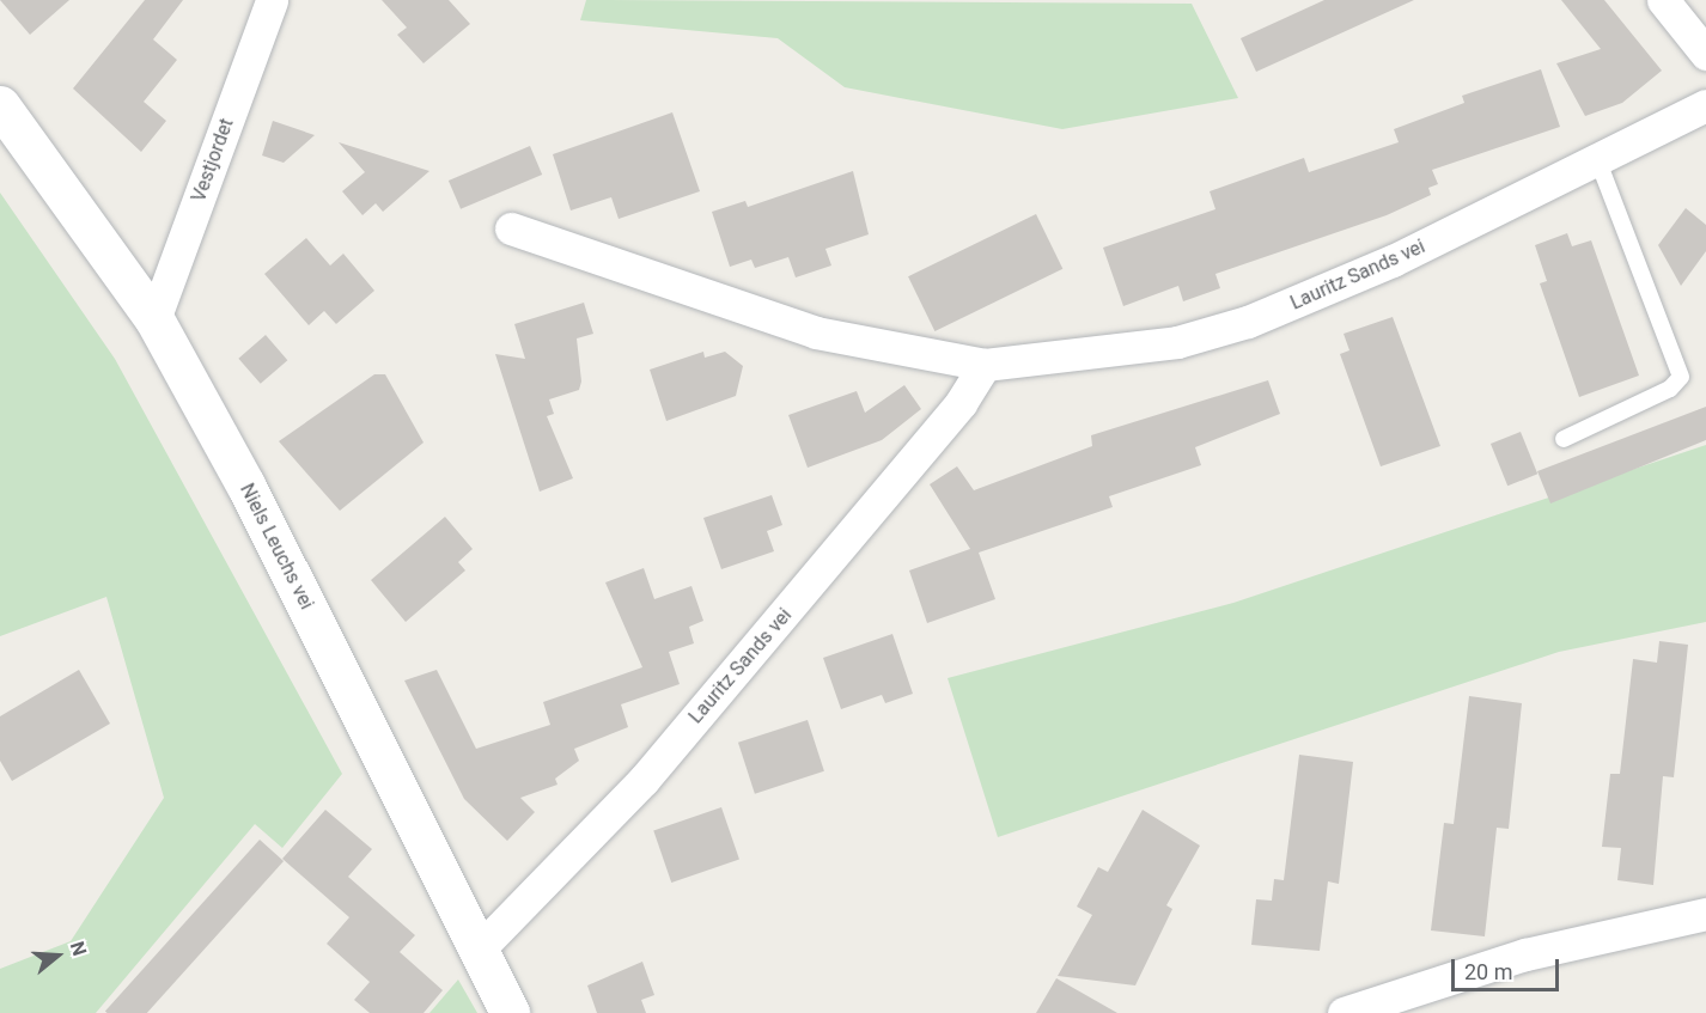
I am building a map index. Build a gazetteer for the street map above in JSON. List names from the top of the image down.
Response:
{
  "streets": {
    "street": ["Vestjordet", "Lauritz Sands vei", "Niels Leuchs vei"]
  },
  "crossings": [
    ["Vestjordet", "Niels Leuchs vei"],
    ["Lauritz Sands vei", "Niels Leuchs vei"]
  ],
  "scale_bar": "20 m",
  "north": "right"
}
